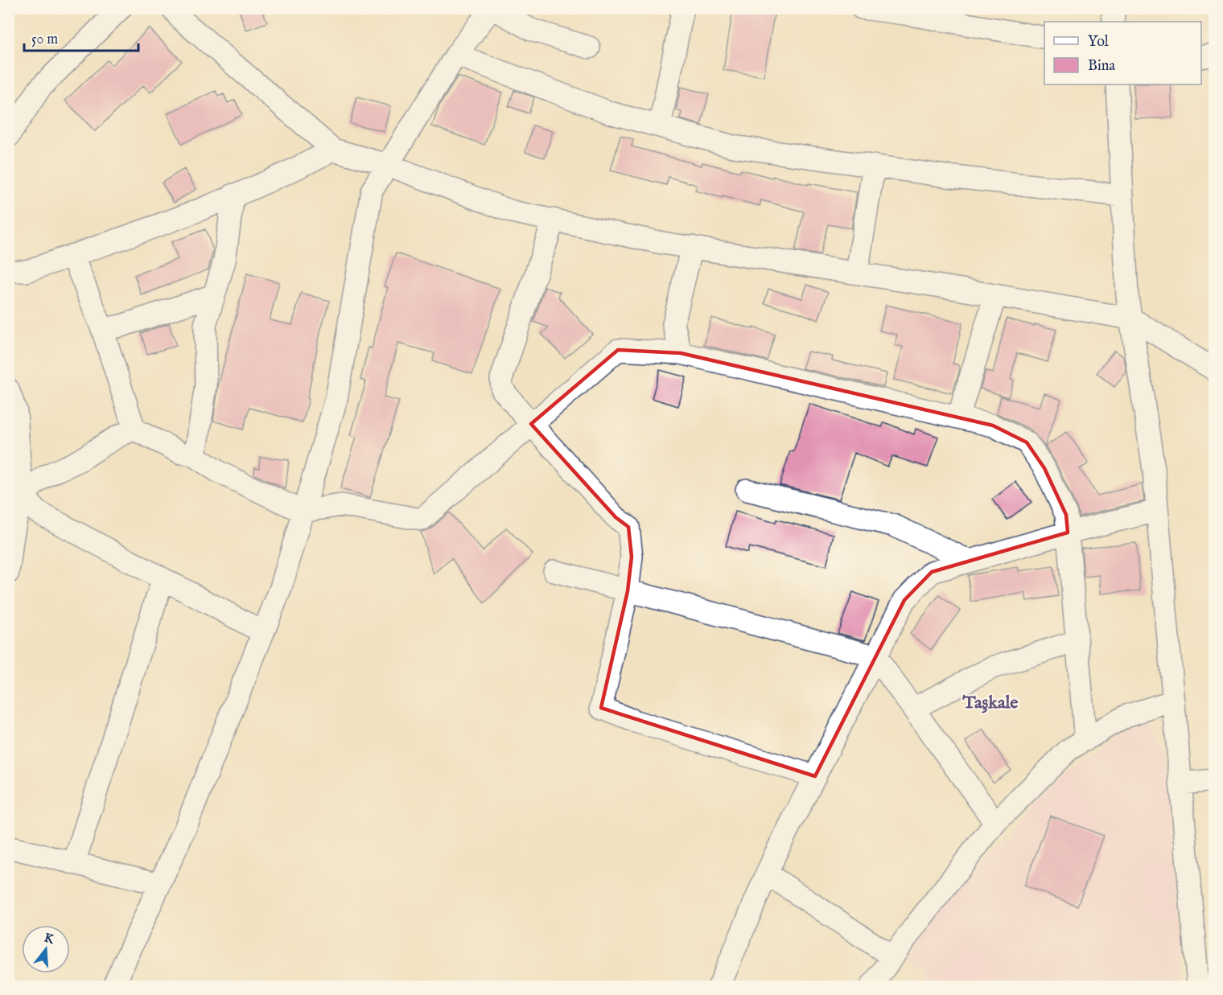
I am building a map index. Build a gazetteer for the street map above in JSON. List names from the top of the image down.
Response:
{
  "districts": ["Taşkale"],
  "legend": ["Yol", "Bina"],
  "scale_bar": "50 m",
  "north": "top"
}
